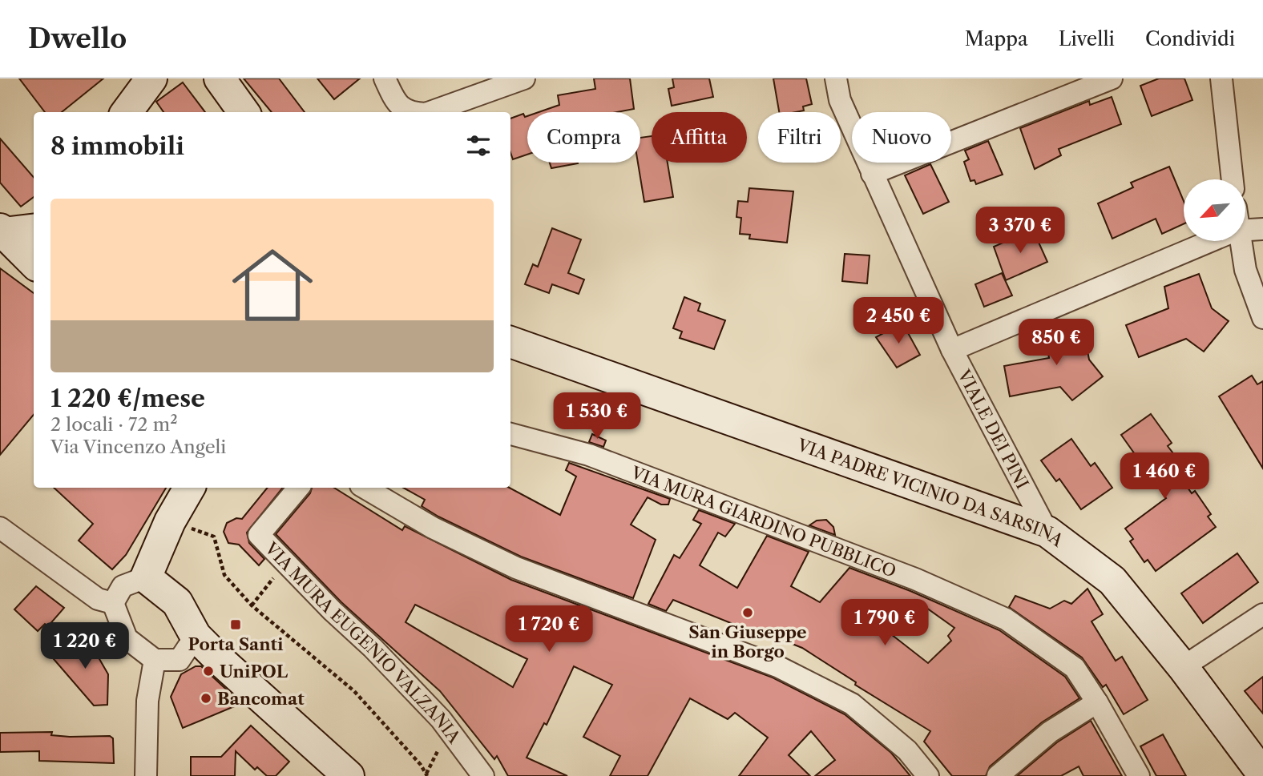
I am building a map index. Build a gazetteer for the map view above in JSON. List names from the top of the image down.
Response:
{
  "streets": {
    "street": [
      "VIALE DEI PINI",
      "VIA PADRE VICINIO DA SARSINA",
      "VIA MURA GIARDINO PUBBLICO",
      "VIA MURA EUGENIO VALZANIA"
    ]
  },
  "crossings": [
    ["VIALE DEI PINI", "VIA PADRE VICINIO DA SARSINA"]
  ],
  "places": {
    "other": ["San Giuseppe in Borgo", "UniPOL", "Bancomat"],
    "transit": ["Porta Santi"]
  },
  "north": "bottom left",
  "page": {
    "header": "Dwello",
    "nav": ["Mappa", "Livelli", "Condividi"],
    "chip": [
      "Compra",
      "Affitta",
      "Filtri",
      "Nuovo"
    ],
    "heading": "8 immobili",
    "list": [
      {
        "name": "1 220 €/mese",
        "note": "2 locali · 72 m² · Via Vincenzo Angeli"
      }
    ],
    "price": [
      "3 370 €",
      "2 450 €",
      "850 €",
      "1 530 €",
      "1 460 €",
      "1 790 €",
      "1 720 €",
      "1 220 €"
    ]
  }
}
